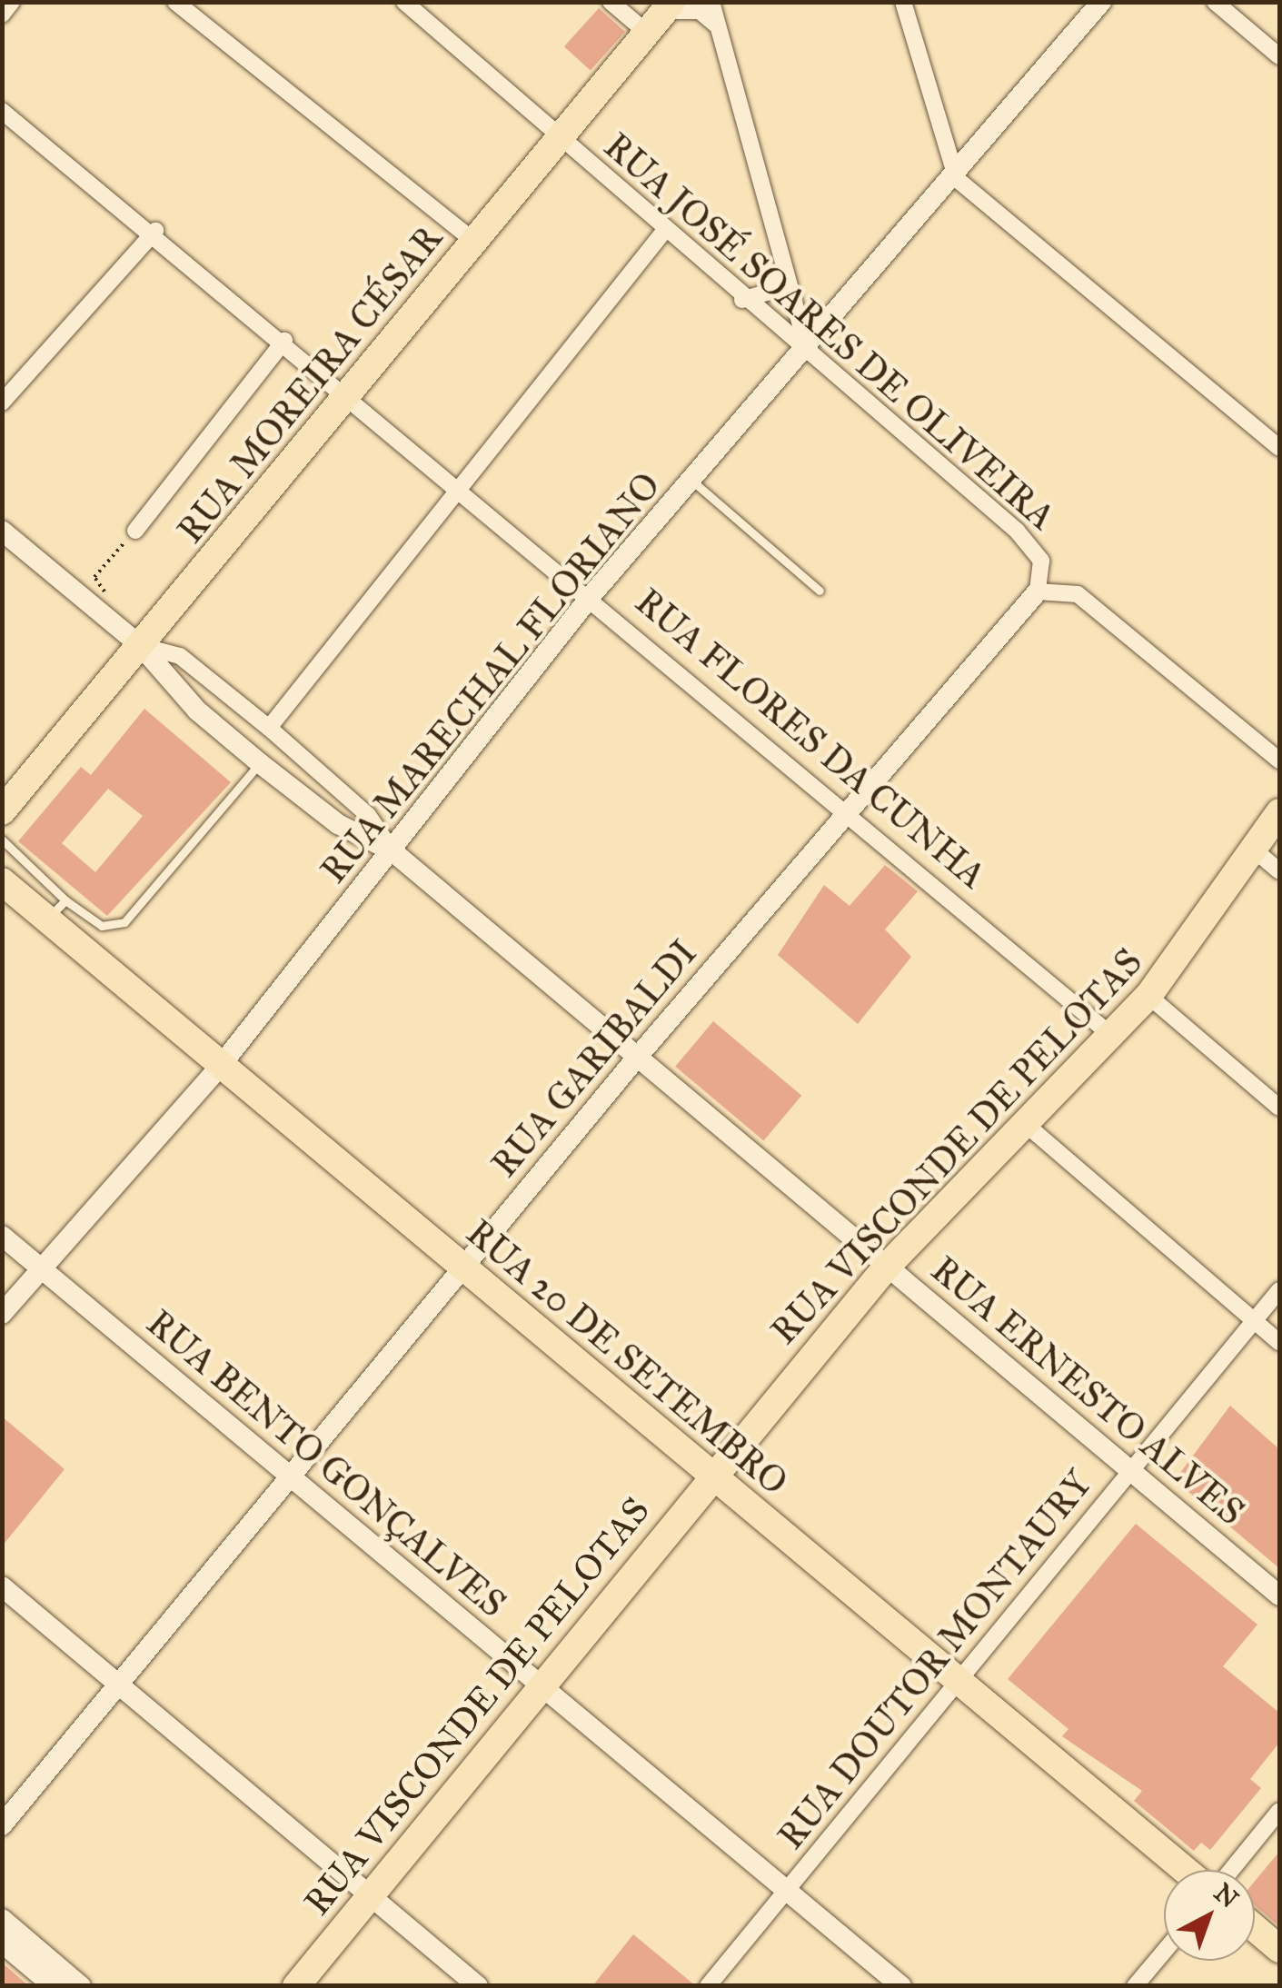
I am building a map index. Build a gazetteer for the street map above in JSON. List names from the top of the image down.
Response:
{
  "streets": {
    "main road": ["RUA MOREIRA CÉSAR", "RUA VISCONDE DE PELOTAS", "RUA 20 DE SETEMBRO"],
    "street": [
      "RUA JOSÉ SOARES DE OLIVEIRA",
      "RUA MARECHAL FLORIANO",
      "RUA FLORES DA CUNHA",
      "RUA GARIBALDI",
      "RUA ERNESTO ALVES",
      "RUA BENTO GONÇALVES",
      "RUA DOUTOR MONTAURY"
    ]
  },
  "crossings": [
    ["RUA JOSÉ SOARES DE OLIVEIRA", "RUA MOREIRA CÉSAR"],
    ["RUA JOSÉ SOARES DE OLIVEIRA", "RUA MARECHAL FLORIANO"],
    ["RUA JOSÉ SOARES DE OLIVEIRA", "RUA GARIBALDI"],
    ["RUA MOREIRA CÉSAR", "RUA FLORES DA CUNHA"],
    ["RUA MOREIRA CÉSAR", "RUA ERNESTO ALVES"],
    ["RUA MARECHAL FLORIANO", "RUA FLORES DA CUNHA"],
    ["RUA MARECHAL FLORIANO", "RUA 20 DE SETEMBRO"],
    ["RUA MARECHAL FLORIANO", "RUA ERNESTO ALVES"],
    ["RUA MARECHAL FLORIANO", "RUA BENTO GONÇALVES"],
    ["RUA FLORES DA CUNHA", "RUA GARIBALDI"],
    ["RUA FLORES DA CUNHA", "RUA VISCONDE DE PELOTAS"],
    ["RUA GARIBALDI", "RUA 20 DE SETEMBRO"],
    ["RUA GARIBALDI", "RUA ERNESTO ALVES"],
    ["RUA GARIBALDI", "RUA BENTO GONÇALVES"],
    ["RUA VISCONDE DE PELOTAS", "RUA 20 DE SETEMBRO"],
    ["RUA VISCONDE DE PELOTAS", "RUA ERNESTO ALVES"],
    ["RUA VISCONDE DE PELOTAS", "RUA BENTO GONÇALVES"],
    ["RUA 20 DE SETEMBRO", "RUA DOUTOR MONTAURY"],
    ["RUA ERNESTO ALVES", "RUA DOUTOR MONTAURY"],
    ["RUA BENTO GONÇALVES", "RUA DOUTOR MONTAURY"]
  ],
  "north": "top right"
}
